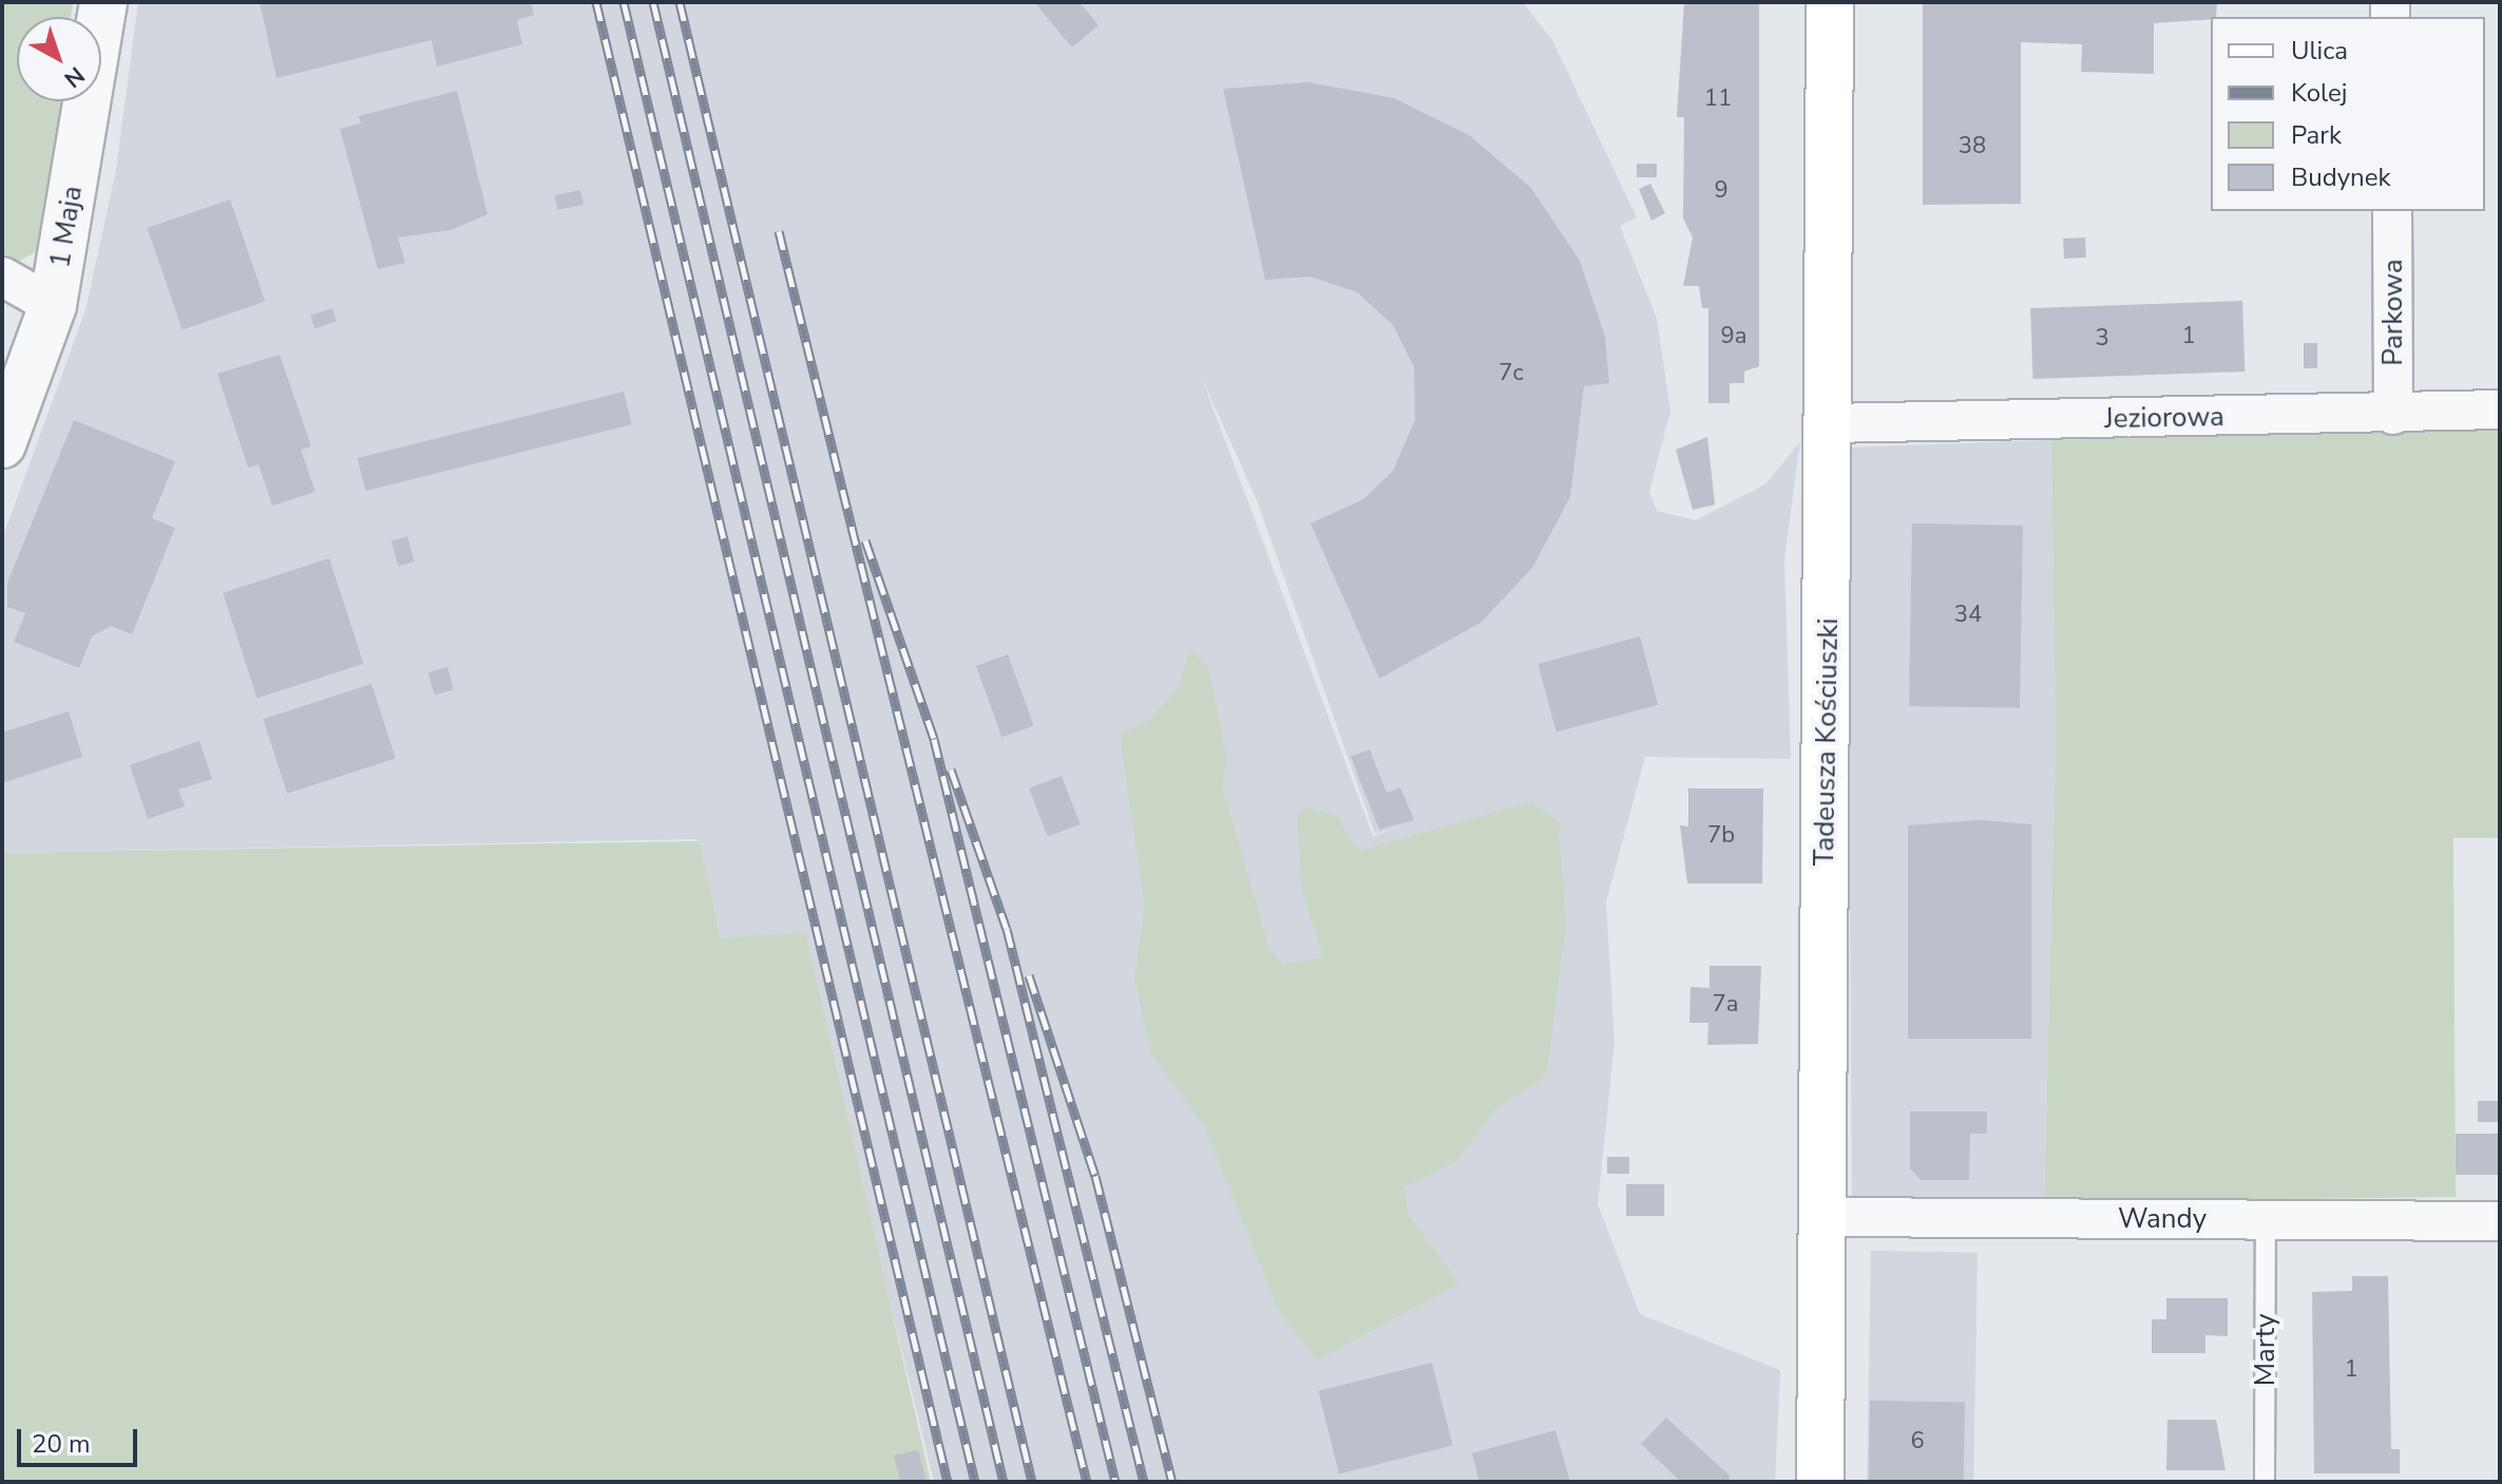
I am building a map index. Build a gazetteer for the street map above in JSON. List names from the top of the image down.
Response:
{
  "streets": {
    "main road": ["Tadeusza Kościuszki"],
    "street": [
      "1 Maja",
      "Parkowa",
      "Jeziorowa",
      "Wandy"
    ],
    "lane": ["Marty"]
  },
  "crossings": [
    ["Parkowa", "Jeziorowa"],
    ["Jeziorowa", "Tadeusza Kościuszki"],
    ["Tadeusza Kościuszki", "Wandy"],
    ["Wandy", "Marty"]
  ],
  "house_numbers": [
    "11",
    "38",
    "9",
    "9a",
    "1",
    "3",
    "7c",
    "34",
    "7b",
    "7a",
    "1",
    "6"
  ],
  "legend": [
    "Ulica",
    "Kolej",
    "Park",
    "Budynek"
  ],
  "scale_bar": "20 m",
  "north": "bottom right"
}
